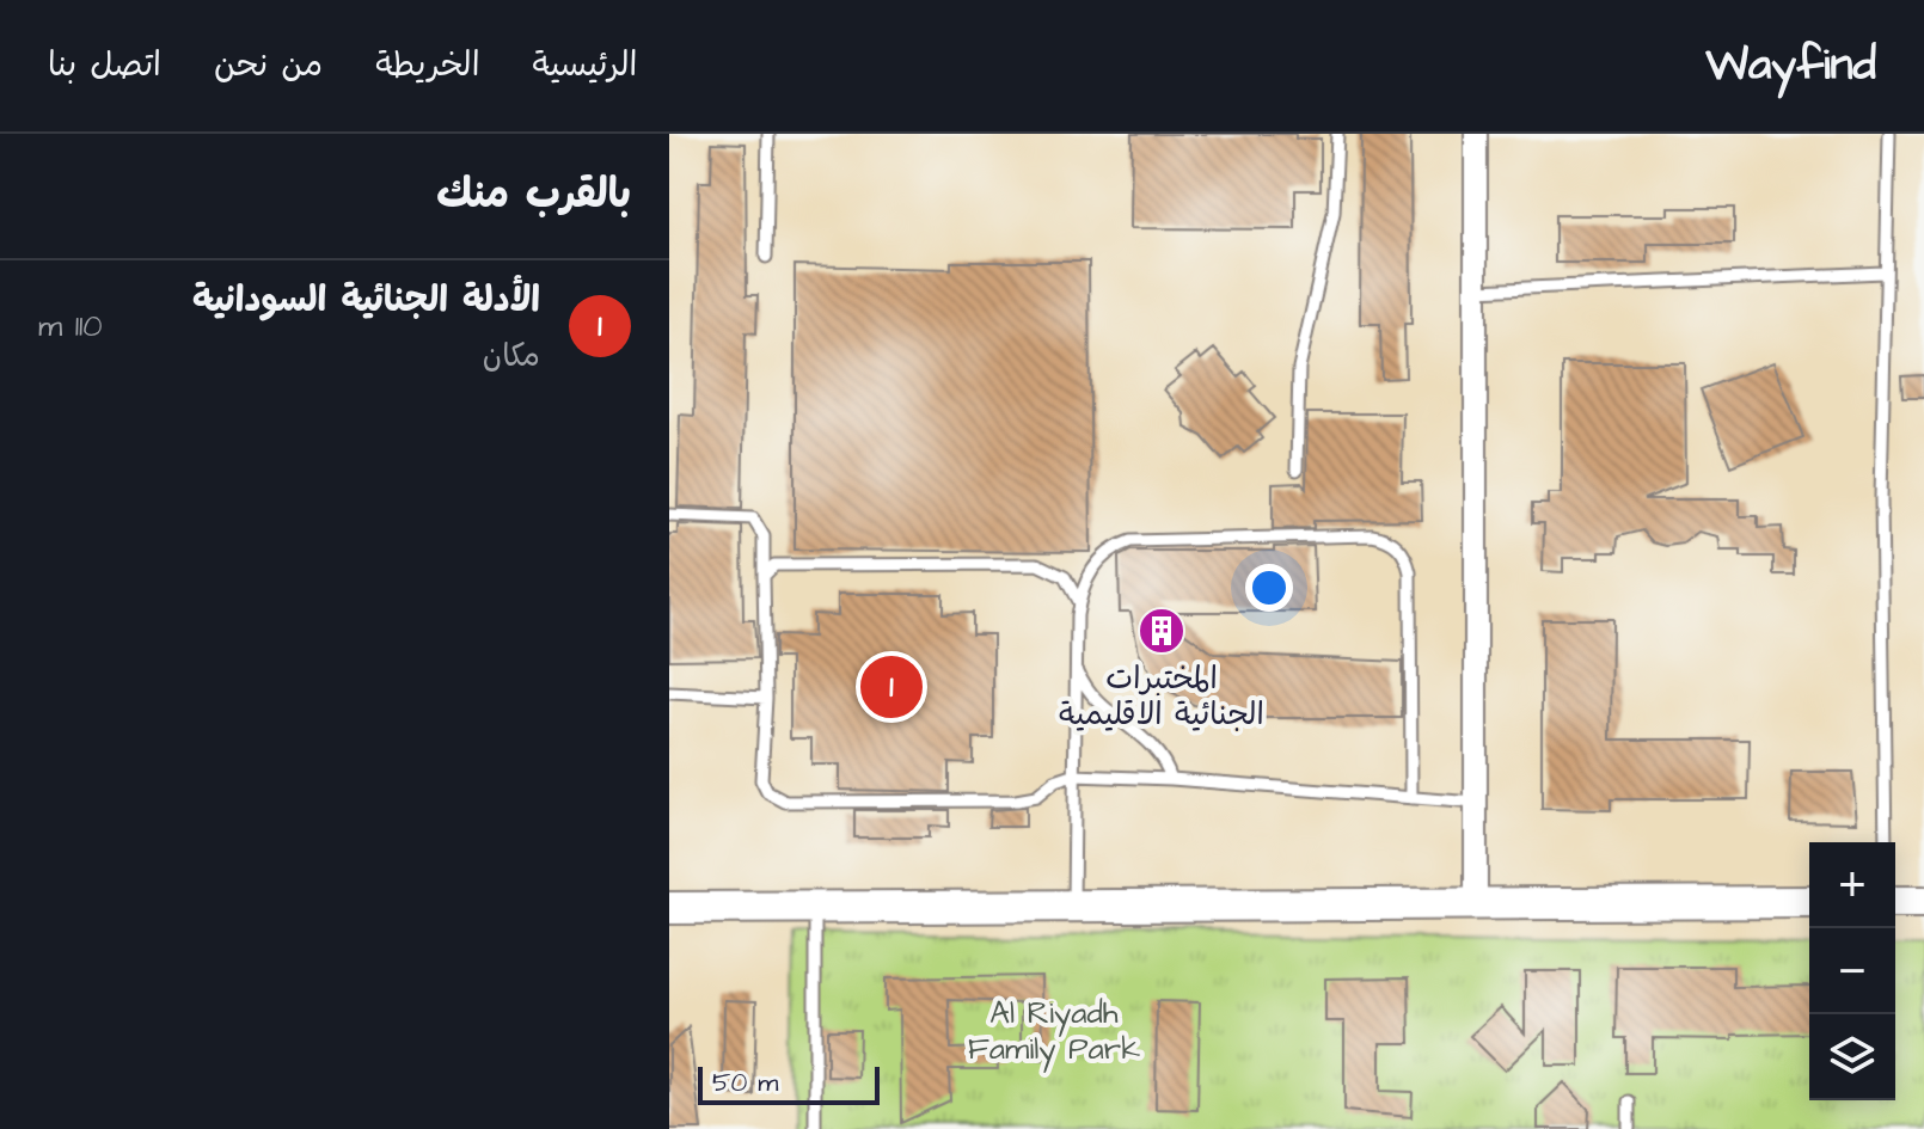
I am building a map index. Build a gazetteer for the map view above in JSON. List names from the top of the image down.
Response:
{
  "parks": ["Al Riyadh Family Park"],
  "places": {
    "building": ["المختبرات الجنائية الاقليمية"]
  },
  "scale_bar": "50 m",
  "page": {
    "header": "Wayfind",
    "nav": [
      "الرئيسية",
      "الخريطة",
      "من نحن",
      "اتصل بنا"
    ],
    "heading": "بالقرب منك",
    "list": [
      {
        "mark": "1",
        "name": "الأدلة الجنائية السودانية",
        "note": "مكان",
        "value": "110 m"
      }
    ],
    "pins": "1",
    "map_buttons": ["+", "−"],
    "scale": "50 m"
  }
}
